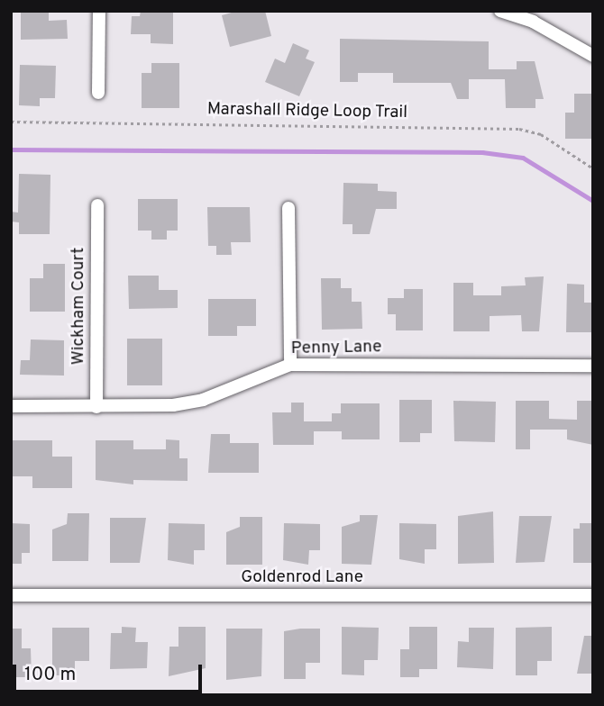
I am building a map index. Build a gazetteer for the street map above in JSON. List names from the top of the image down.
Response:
{
  "streets": {
    "street": ["Wickham Court", "Penny Lane", "Goldenrod Lane"],
    "path": ["Marashall Ridge Loop Trail"]
  },
  "crossings": [
    ["Wickham Court", "Penny Lane"]
  ],
  "scale_bar": "100 m"
}
